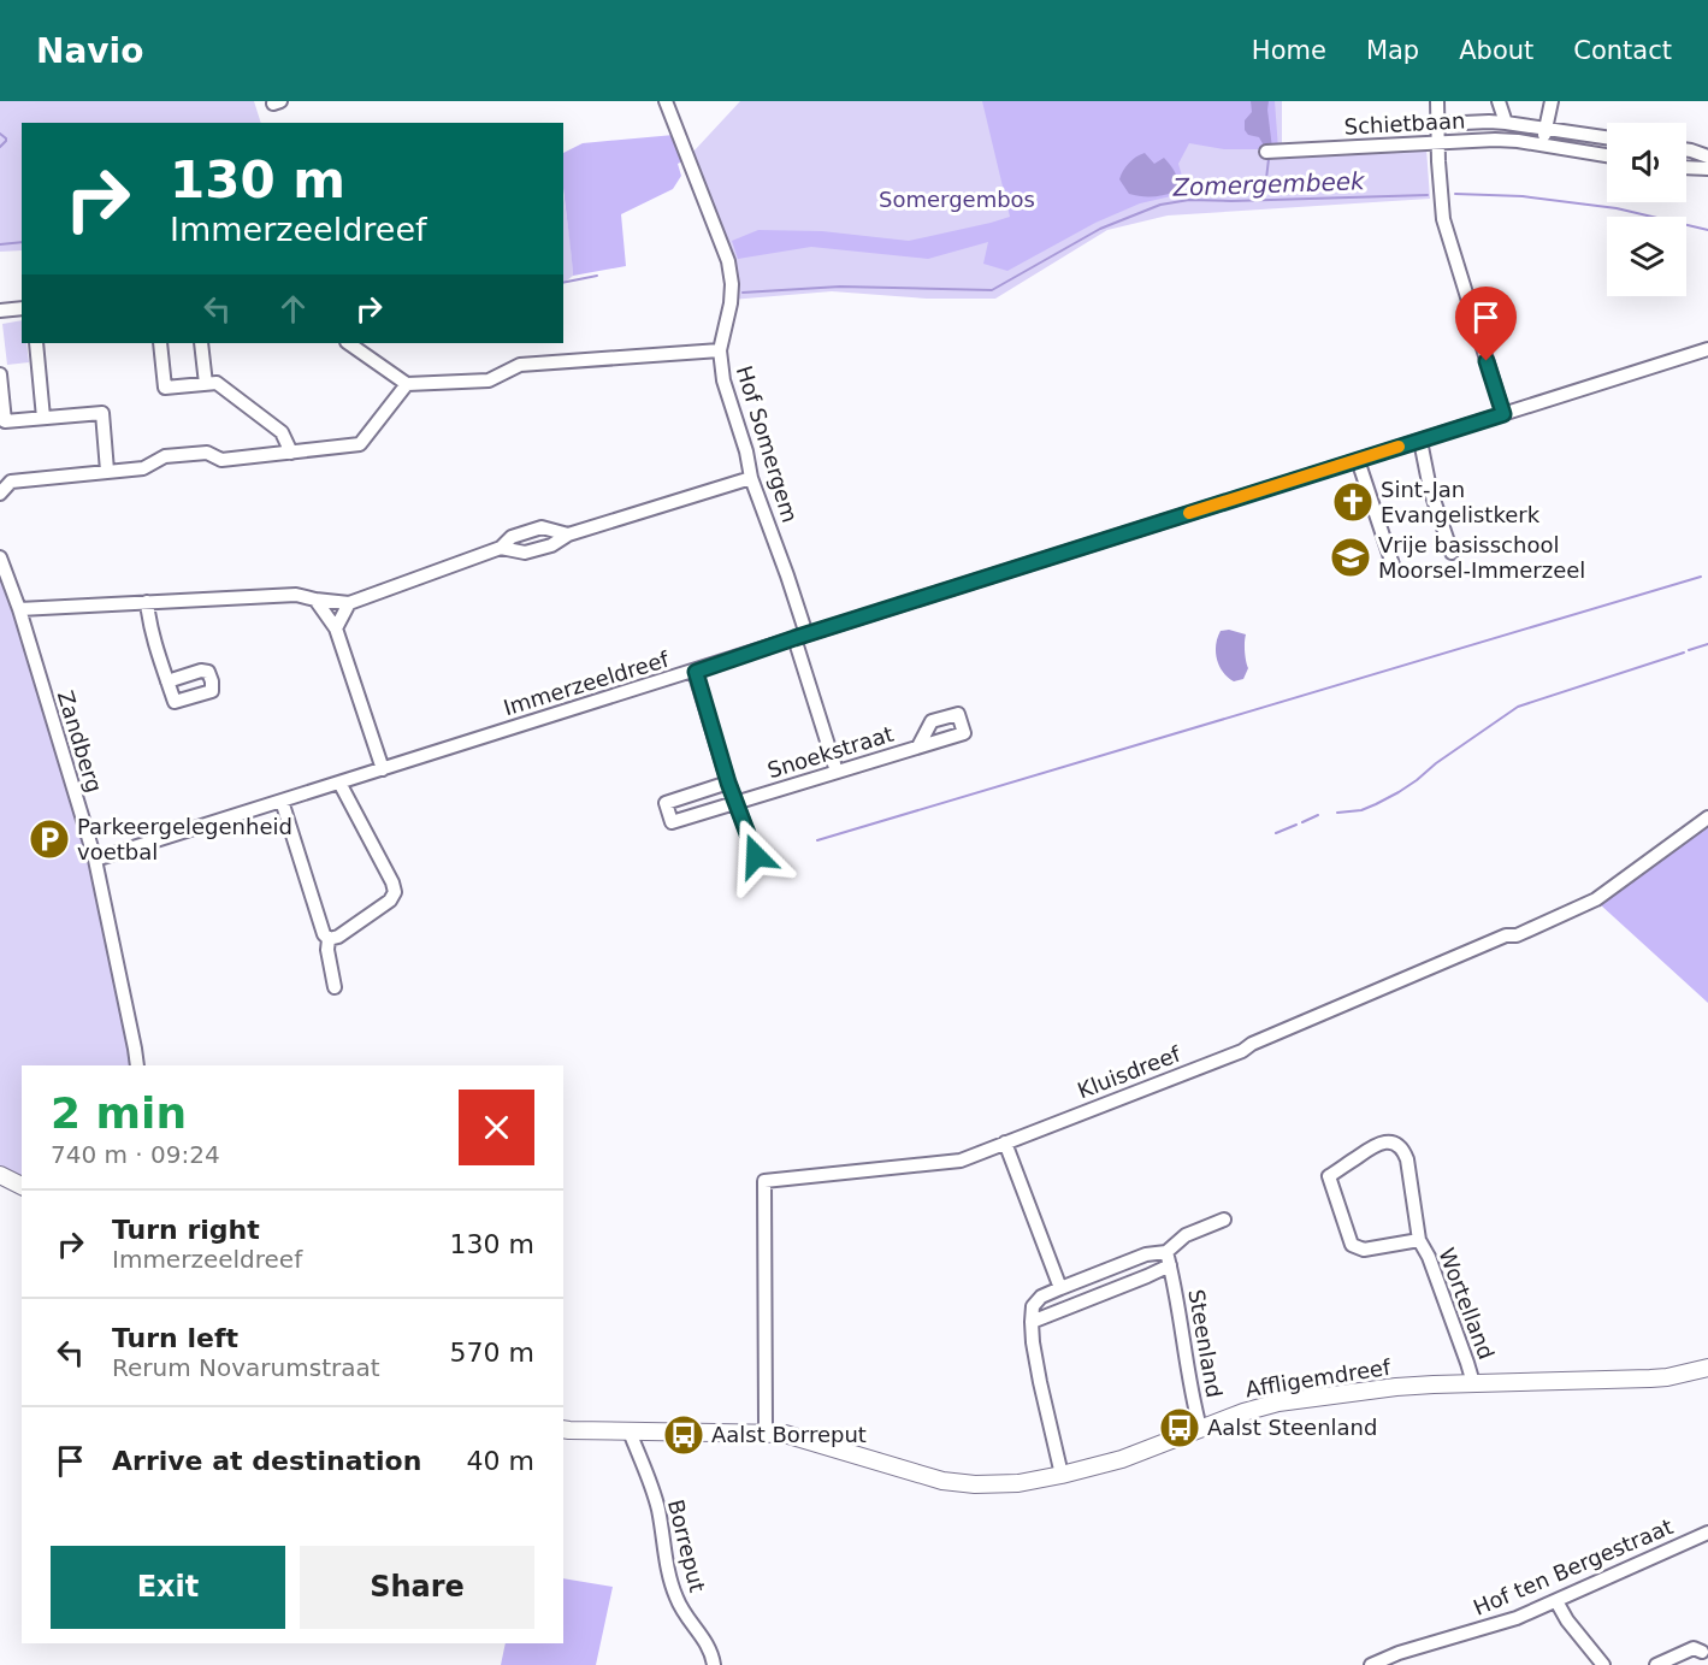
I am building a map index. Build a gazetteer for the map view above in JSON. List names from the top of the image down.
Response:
{
  "streets": {
    "street": [
      "Schietbaan",
      "Hof Somergem",
      "Immerzeeldreef",
      "Zandberg",
      "Snoekstraat",
      "Kluisdreef",
      "Wortelland",
      "Steenland",
      "Affligemdreef",
      "Borreput",
      "Hof ten Bergestraat"
    ]
  },
  "crossings": [
    ["Hof Somergem", "Immerzeeldreef"],
    ["Hof Somergem", "Snoekstraat"],
    ["Immerzeeldreef", "Zandberg"],
    ["Kluisdreef", "Affligemdreef"],
    ["Wortelland", "Affligemdreef"],
    ["Steenland", "Affligemdreef"],
    ["Affligemdreef", "Borreput"]
  ],
  "water": ["Zomergembeek"],
  "parks": ["Somergembos"],
  "places": {
    "church": ["Sint-Jan Evangelistkerk"],
    "school or university": ["Vrije basisschool Moorsel-Immerzeel"],
    "parking": ["Parkeergelegenheid voetbal"],
    "bus stop": ["Aalst Steenland", "Aalst Borreput"]
  },
  "page": {
    "header": "Navio",
    "nav": [
      "Home",
      "Map",
      "About",
      "Contact"
    ],
    "turn": ["130 m", "Immerzeeldreef"],
    "heading": ["2 min", "740 m · 09:24"],
    "list": [
      {
        "name": "Turn right",
        "note": "Immerzeeldreef",
        "value": "130 m"
      },
      {
        "name": "Turn left",
        "note": "Rerum Novarumstraat",
        "value": "570 m"
      },
      {
        "name": "Arrive at destination",
        "value": "40 m"
      }
    ],
    "buttons": ["Exit", "Share"]
  }
}
